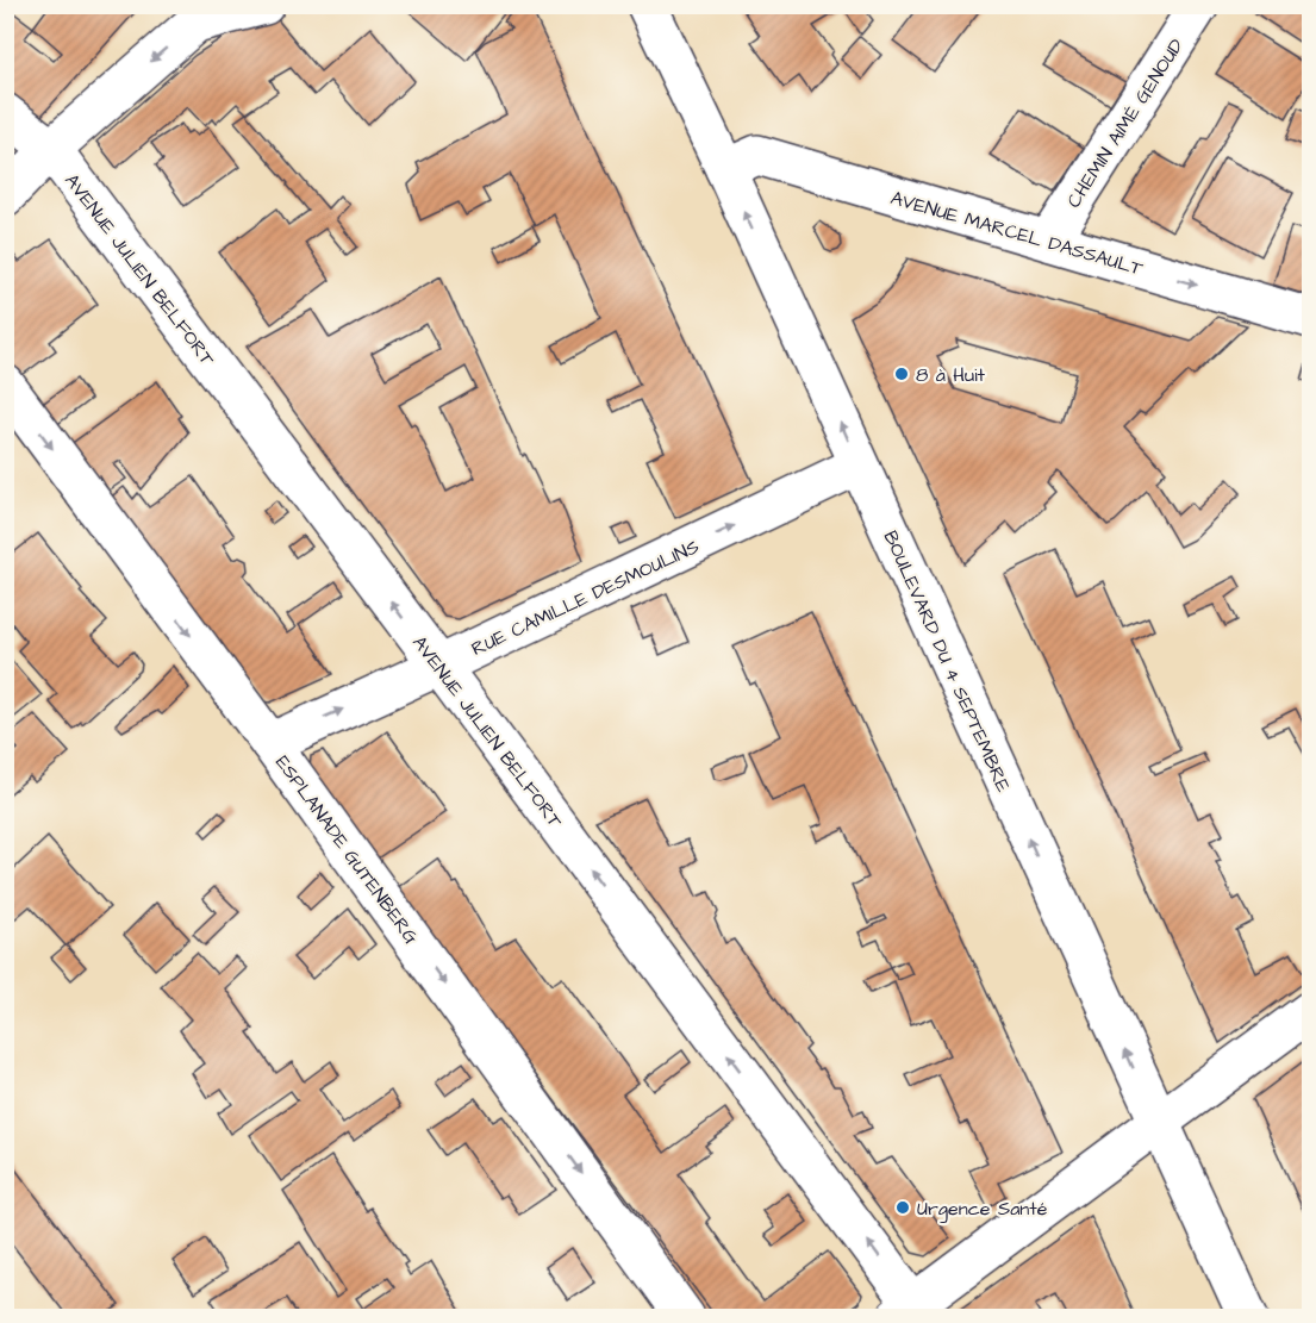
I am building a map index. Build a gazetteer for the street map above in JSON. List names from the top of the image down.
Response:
{
  "streets": {
    "street": [
      "CHEMIN AIMÉ GENOUD",
      "AVENUE MARCEL DASSAULT",
      "AVENUE JULIEN BELFORT",
      "RUE CAMILLE DESMOULINS",
      "BOULEVARD DU 4 SEPTEMBRE",
      "ESPLANADE GUTENBERG"
    ]
  },
  "crossings": [
    ["CHEMIN AIMÉ GENOUD", "AVENUE MARCEL DASSAULT"],
    ["AVENUE MARCEL DASSAULT", "BOULEVARD DU 4 SEPTEMBRE"],
    ["AVENUE JULIEN BELFORT", "RUE CAMILLE DESMOULINS"],
    ["RUE CAMILLE DESMOULINS", "BOULEVARD DU 4 SEPTEMBRE"],
    ["RUE CAMILLE DESMOULINS", "ESPLANADE GUTENBERG"]
  ],
  "one_way": [
    "AVENUE MARCEL DASSAULT",
    "AVENUE JULIEN BELFORT",
    "RUE CAMILLE DESMOULINS",
    "BOULEVARD DU 4 SEPTEMBRE",
    "ESPLANADE GUTENBERG"
  ],
  "places": ["8 à Huit", "Urgence Santé"]
}
